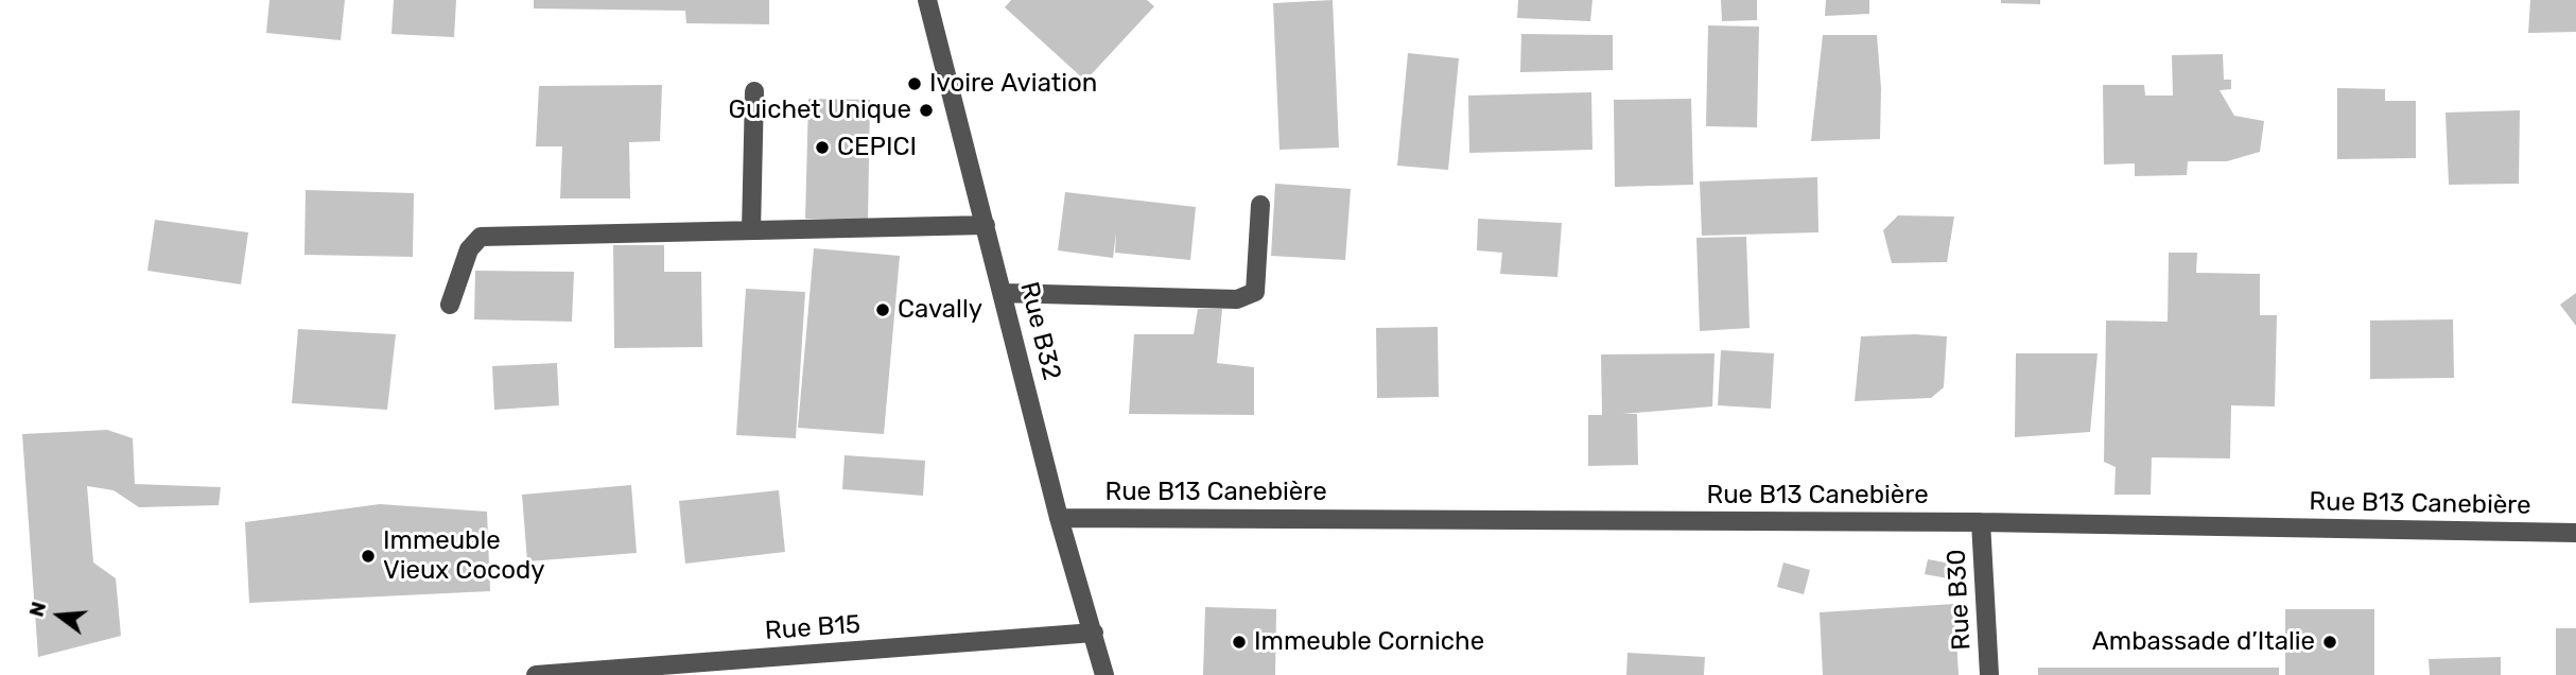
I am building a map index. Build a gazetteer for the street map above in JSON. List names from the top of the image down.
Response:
{
  "streets": {
    "street": [
      "Rue B32",
      "Rue B13 Canebière",
      "Rue B30",
      "Rue B15"
    ]
  },
  "crossings": [
    ["Rue B32", "Rue B13 Canebière"],
    ["Rue B32", "Rue B15"],
    ["Rue B13 Canebière", "Rue B30"]
  ],
  "places": [
    "Ivoire Aviation",
    "Guichet Unique",
    "CEPICI",
    "Cavally",
    "Immeuble Vieux Cocody",
    "Immeuble Corniche",
    "Ambassade d’Italie"
  ],
  "north": "left"
}
